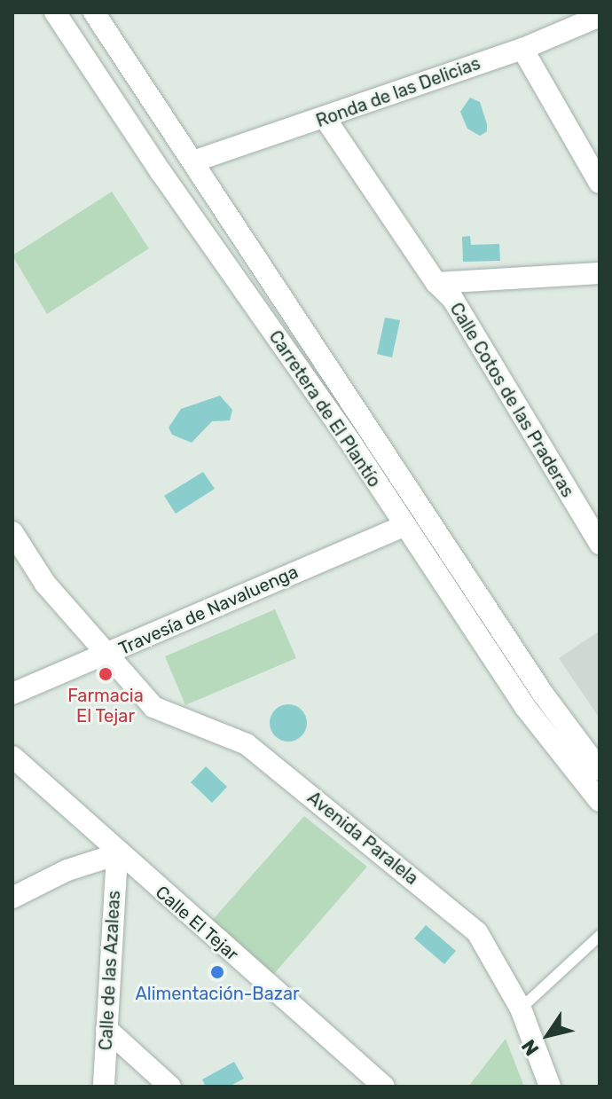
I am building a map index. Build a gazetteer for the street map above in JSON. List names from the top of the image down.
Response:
{
  "streets": {
    "street": [
      "Ronda de las Delicias",
      "Calle Cotos de las Praderas",
      "Carretera de El Plantío",
      "Travesía de Navaluenga",
      "Avenida Paralela",
      "Calle El Tejar",
      "Calle de las Azaleas"
    ]
  },
  "crossings": [
    ["Ronda de las Delicias", "Calle Cotos de las Praderas"],
    ["Ronda de las Delicias", "Carretera de El Plantío"],
    ["Carretera de El Plantío", "Travesía de Navaluenga"],
    ["Travesía de Navaluenga", "Avenida Paralela"],
    ["Calle El Tejar", "Calle de las Azaleas"]
  ],
  "places": ["Farmacia El Tejar", "Alimentación-Bazar"],
  "north": "bottom left"
}
